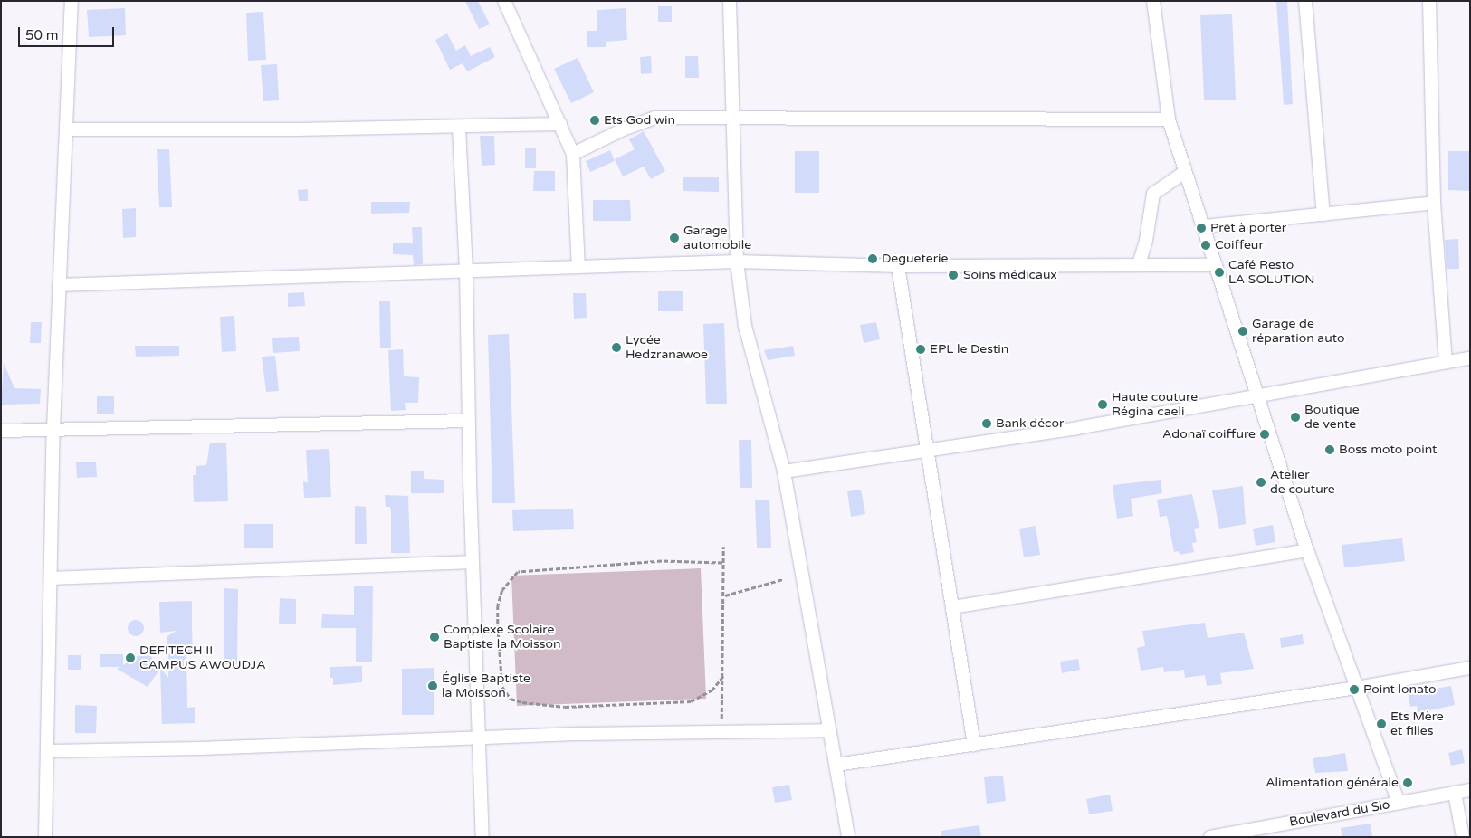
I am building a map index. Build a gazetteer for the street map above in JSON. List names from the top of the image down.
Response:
{
  "streets": {
    "street": ["Boulevard du Sio"]
  },
  "places": [
    "Ets God win",
    "Prêt à porter",
    "Garage automobile",
    "Coiffeur",
    "Degueterie",
    "Café Resto LA SOLUTION",
    "Soins médicaux",
    "Garage de réparation auto",
    "Lycée Hedzranawoe",
    "EPL le Destin",
    "Haute couture Régina caeli",
    "Boutique de vente",
    "Bank décor",
    "Adonaï coiffure",
    "Boss moto point",
    "Atelier de couture",
    "Complexe Scolaire Baptiste la Moisson",
    "DEFITECH II CAMPUS AWOUDJA",
    "Église Baptiste la Moisson",
    "Point lonato",
    "Ets Mère et filles",
    "Alimentation générale"
  ],
  "scale_bar": "50 m"
}
